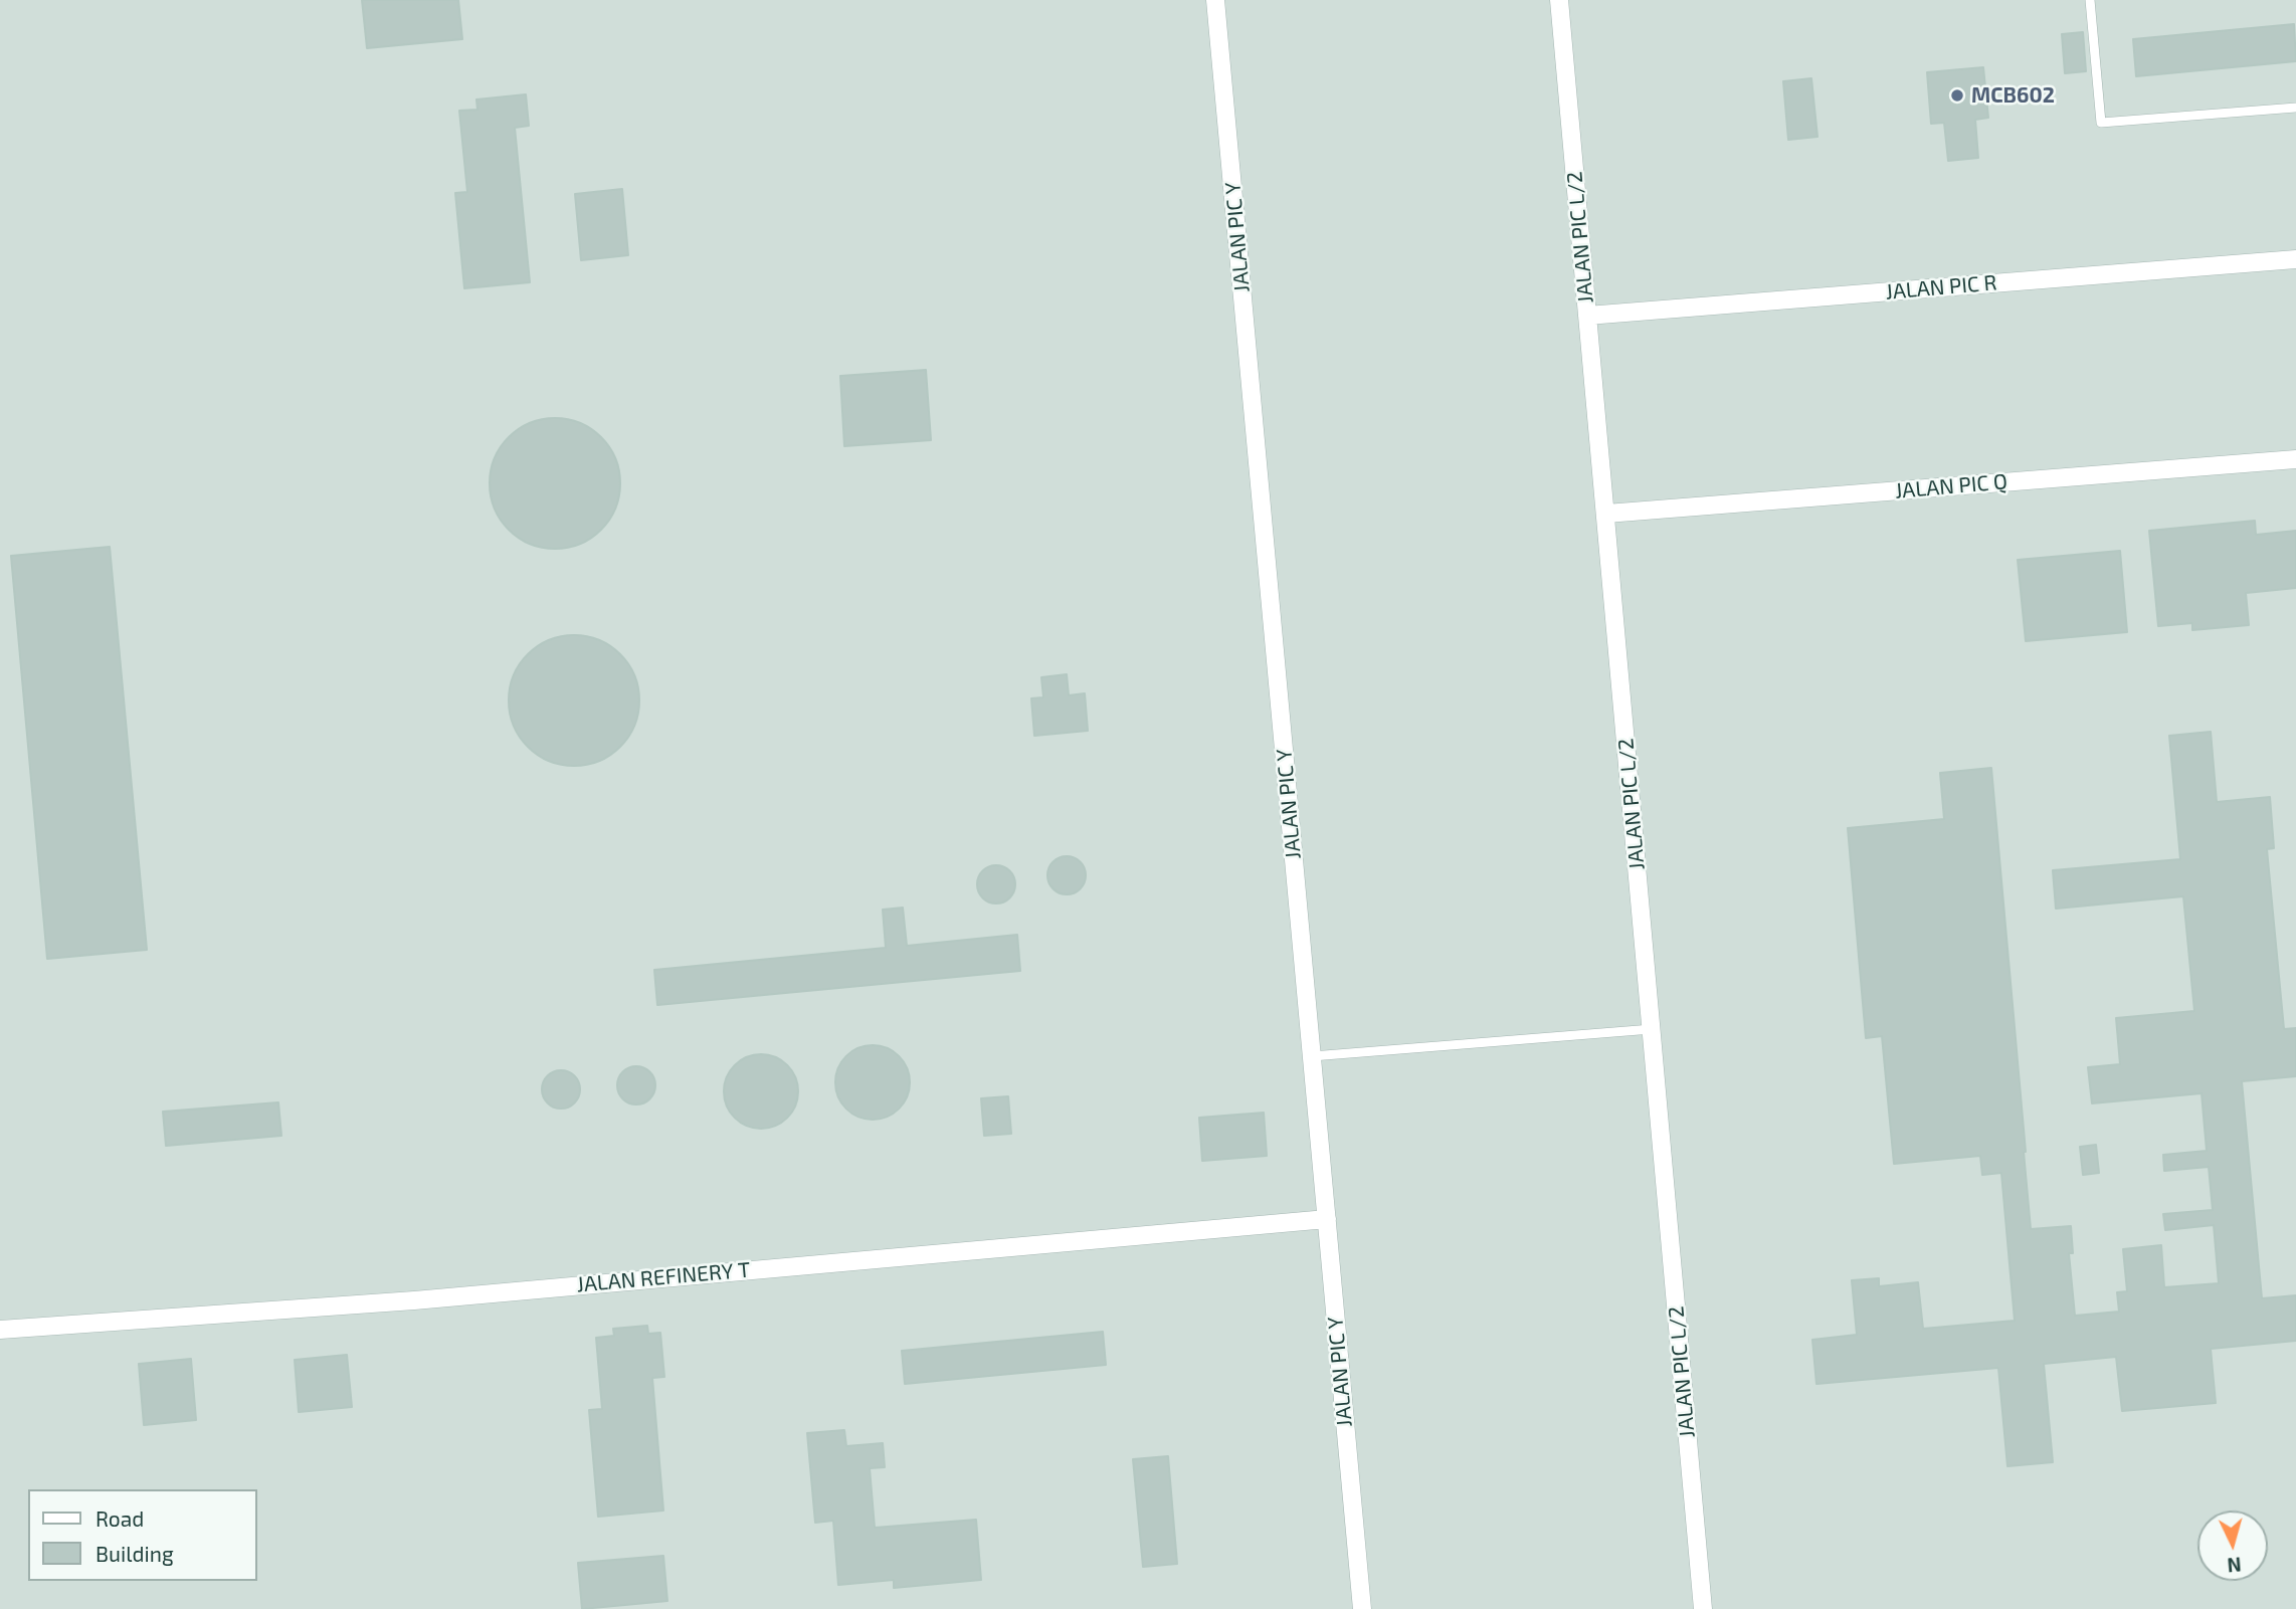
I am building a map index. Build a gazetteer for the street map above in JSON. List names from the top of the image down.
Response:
{
  "streets": {
    "street": [
      "JALAN PIC Y",
      "JALAN PIC L/2",
      "JALAN PIC R",
      "JALAN PIC Q",
      "JALAN REFINERY T"
    ]
  },
  "crossings": [
    ["JALAN PIC Y", "JALAN REFINERY T"],
    ["JALAN PIC L/2", "JALAN PIC R"],
    ["JALAN PIC L/2", "JALAN PIC Q"]
  ],
  "places": ["MCB602"],
  "legend": ["Road", "Building"],
  "north": "bottom"
}
